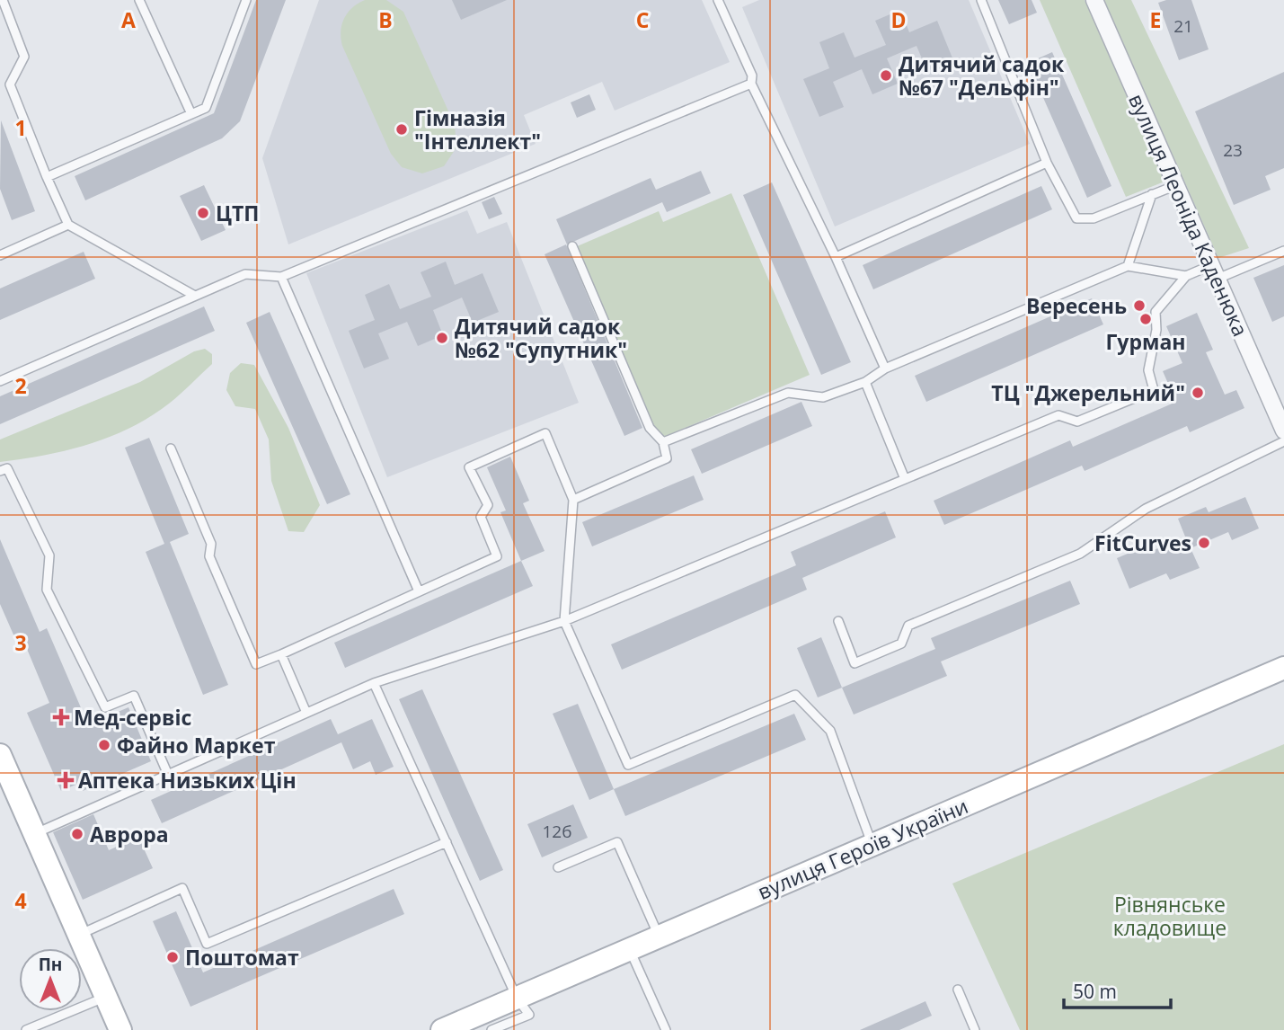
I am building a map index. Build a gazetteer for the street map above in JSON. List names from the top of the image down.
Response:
{
  "streets": {
    "main road": ["вулиця Героїв України"],
    "street": ["вулиця Леоніда Каденюка"]
  },
  "parks": ["Рівнянське кладовище"],
  "places": {
    "other": [
      "Дитячий садок №67 \"Дельфін\"",
      "Гімназія \"Інтеллект\"",
      "ЦТП",
      "Вересень",
      "Гурман",
      "Дитячий садок №62 \"Супутник\"",
      "ТЦ \"Джерельний\"",
      "FitCurves",
      "Файно Маркет",
      "Аврора",
      "Поштомат"
    ],
    "health": ["Мед-сервіс", "Аптека Низьких Цін"]
  },
  "house_numbers": ["21", "23", "12б"],
  "scale_bar": "50 m",
  "north": "top",
  "grid": {
    "columns": [
      "A",
      "B",
      "C",
      "D",
      "E"
    ],
    "rows": [
      "1",
      "2",
      "3",
      "4"
    ]
  }
}
